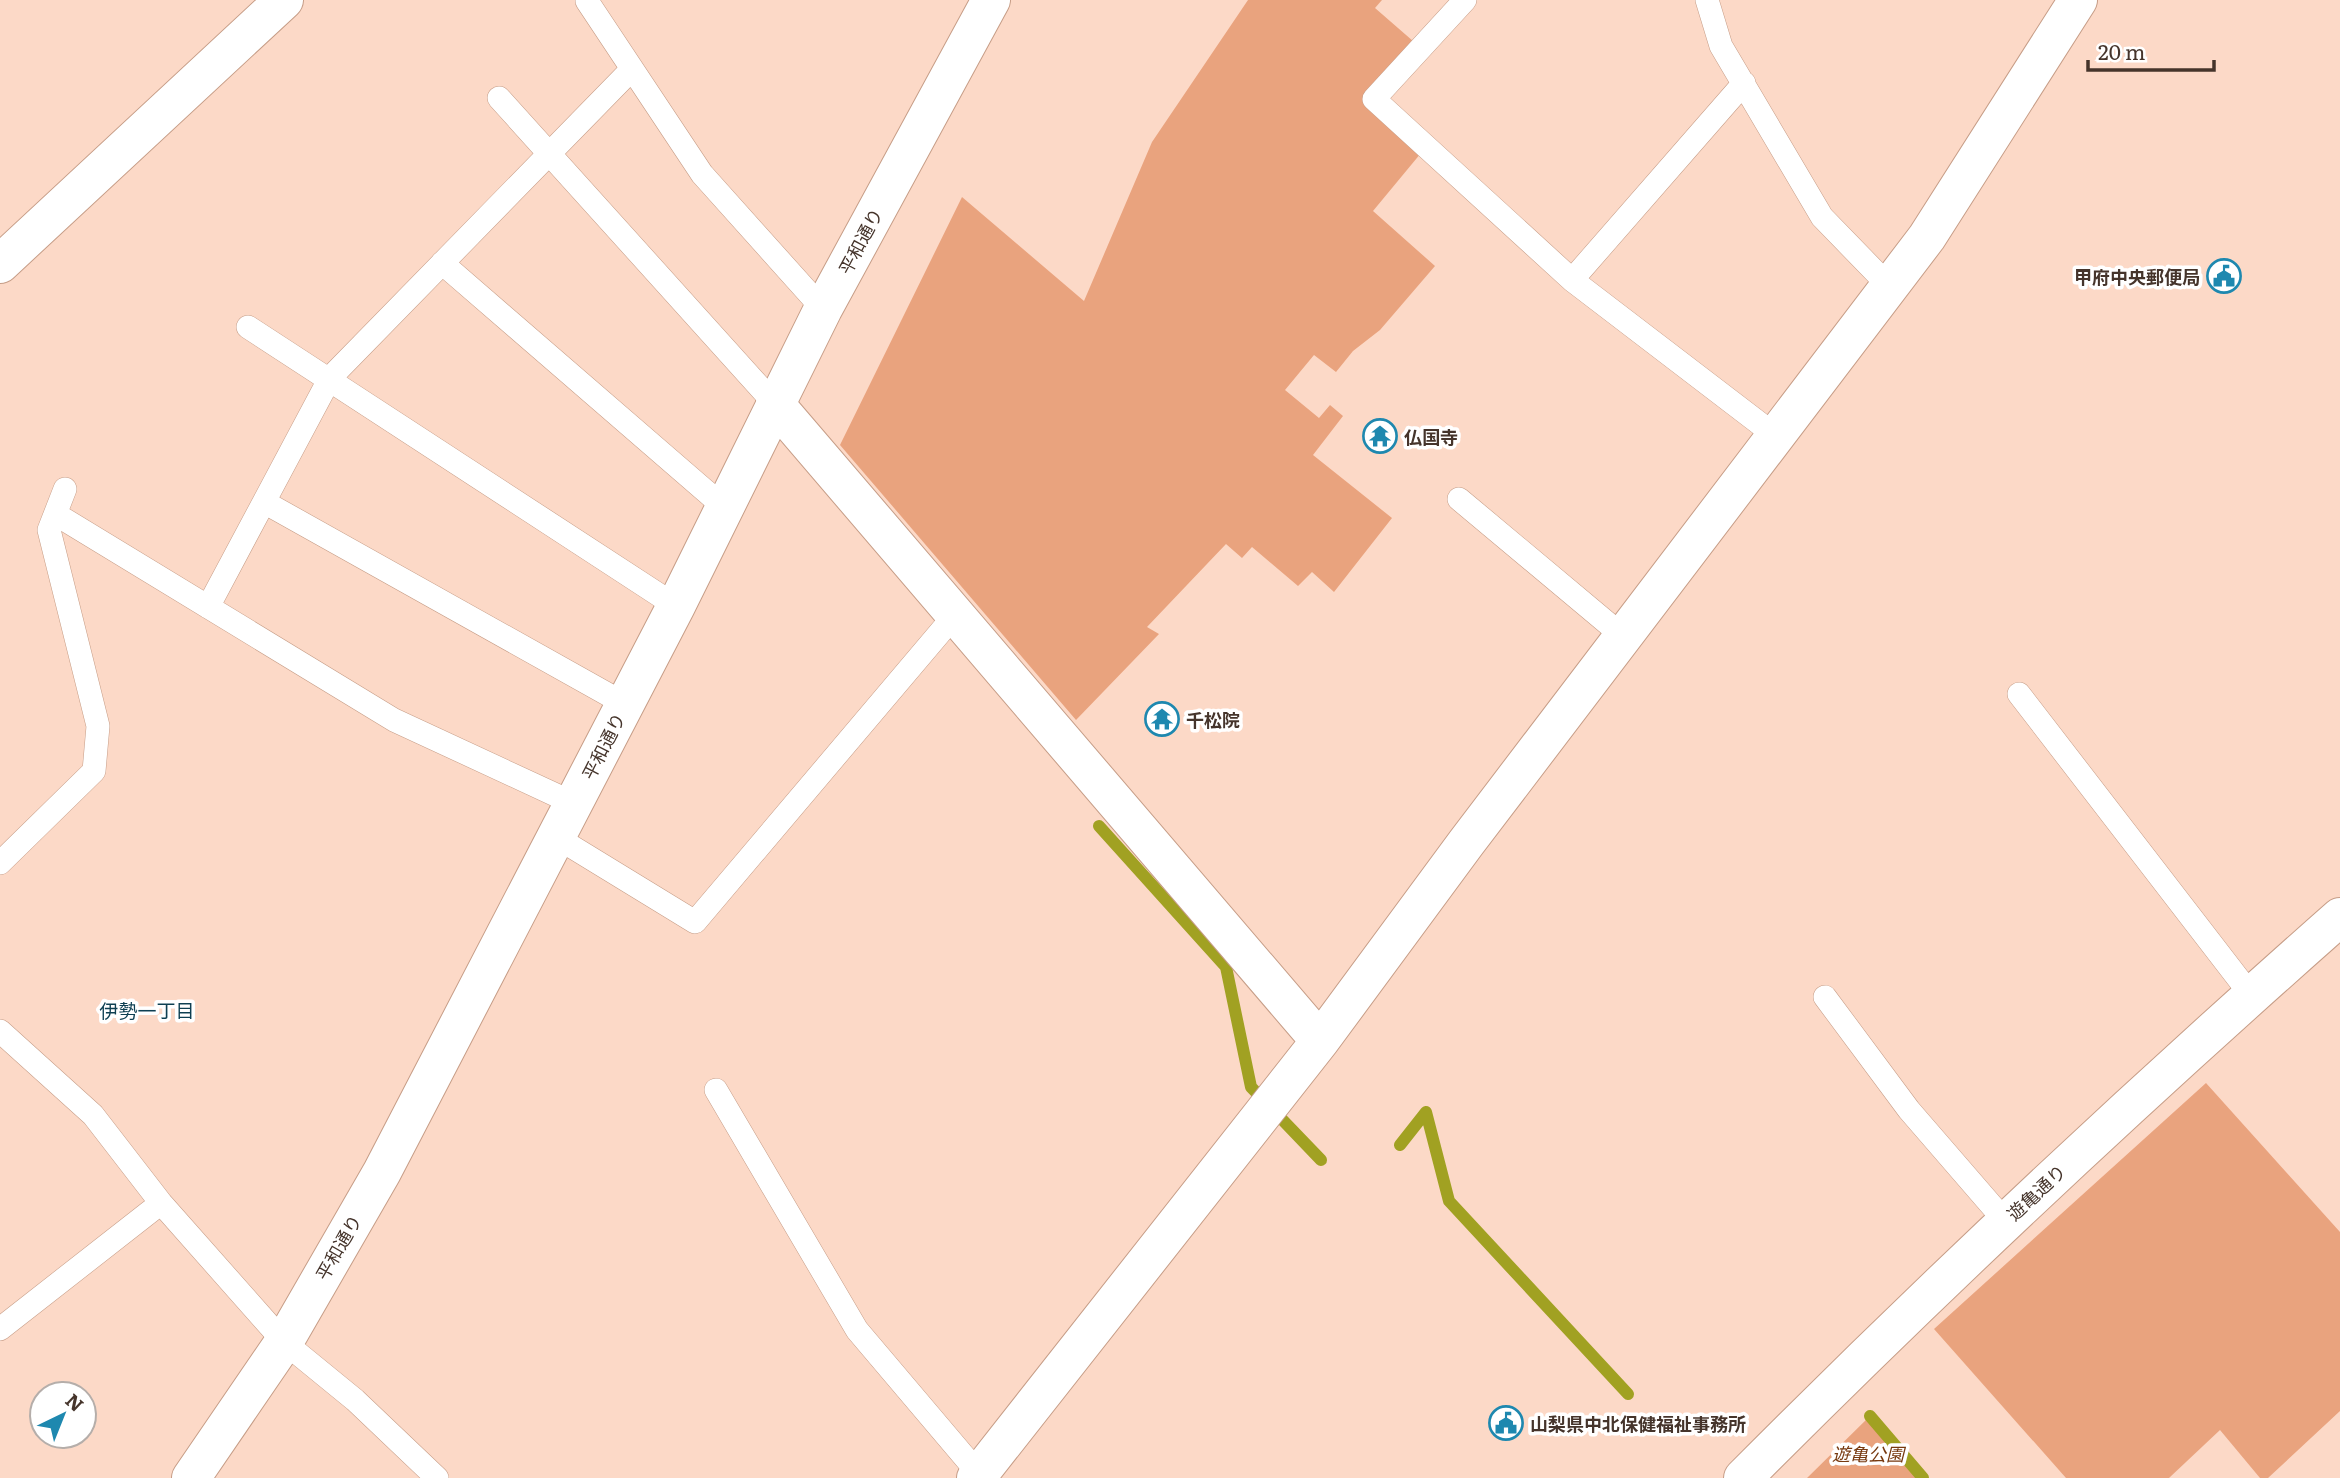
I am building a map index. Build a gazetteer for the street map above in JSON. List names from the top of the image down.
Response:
{
  "streets": {
    "main road": ["平和通り", "遊亀通り"]
  },
  "districts": ["伊勢一丁目"],
  "parks": ["遊亀公園"],
  "places": {
    "public building": ["甲府中央郵便局", "山梨県中北保健福祉事務所"],
    "temple": ["仏国寺", "千松院"]
  },
  "scale_bar": "20 m",
  "north": "top right"
}
